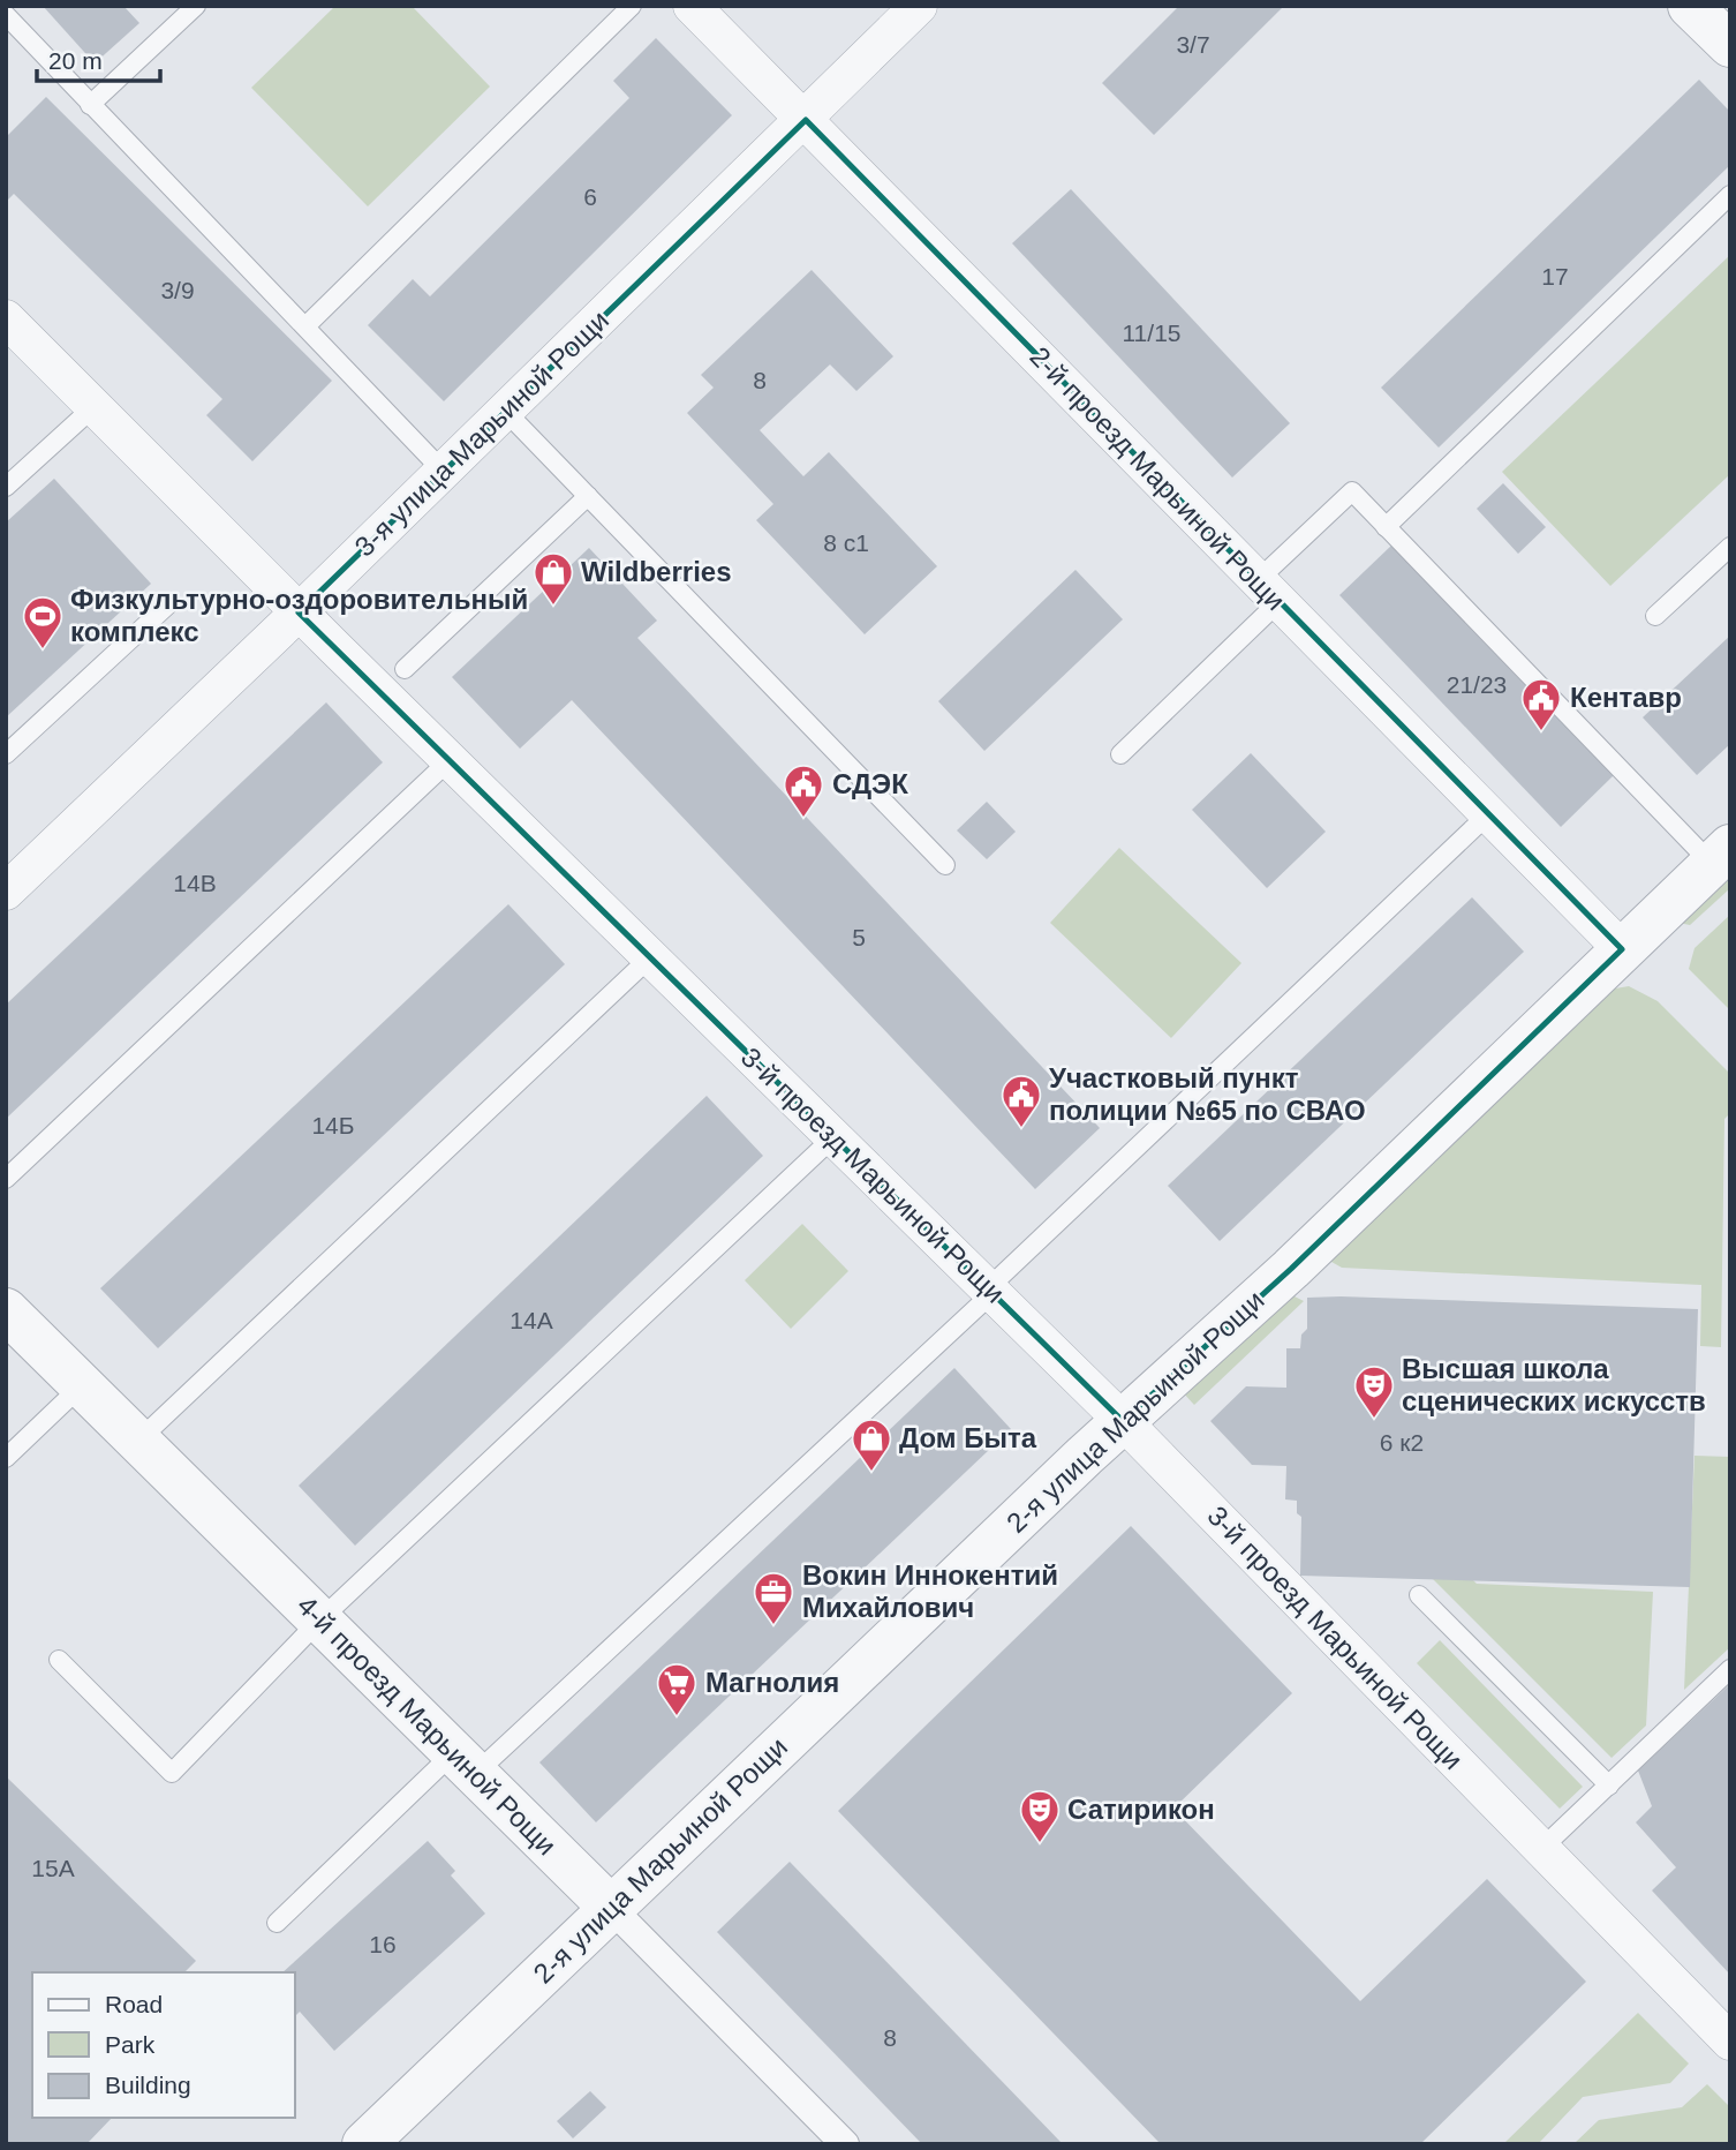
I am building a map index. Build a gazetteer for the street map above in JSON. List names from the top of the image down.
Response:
{
  "streets": {
    "street": [
      "3-я улица Марьиной Рощи",
      "2-й проезд Марьиной Рощи",
      "3-й проезд Марьиной Рощи",
      "2-я улица Марьиной Рощи",
      "4-й проезд Марьиной Рощи"
    ]
  },
  "crossings": [
    ["3-я улица Марьиной Рощи", "2-й проезд Марьиной Рощи"],
    ["3-я улица Марьиной Рощи", "3-й проезд Марьиной Рощи"],
    ["2-й проезд Марьиной Рощи", "2-я улица Марьиной Рощи"],
    ["3-й проезд Марьиной Рощи", "2-я улица Марьиной Рощи"],
    ["2-я улица Марьиной Рощи", "4-й проезд Марьиной Рощи"]
  ],
  "places": {
    "shop": ["Wildberries", "Дом Быта"],
    "sports": ["Физкультурно-оздоровительный комплекс"],
    "public building": ["Кентавр", "СДЭК", "Участковый пункт полиции №65 по СВАО"],
    "theatre": ["Высшая школа сценических искусств", "Сатирикон"],
    "office": ["Вокин Иннокентий Михайлович"],
    "supermarket": ["Магнолия"]
  },
  "house_numbers": [
    "3/7",
    "6",
    "17",
    "3/9",
    "11/15",
    "8",
    "8 с1",
    "21/23",
    "14В",
    "5",
    "14Б",
    "14А",
    "6 к2",
    "15А",
    "16",
    "8"
  ],
  "legend": ["Road", "Park", "Building"],
  "scale_bar": "20 m"
}
